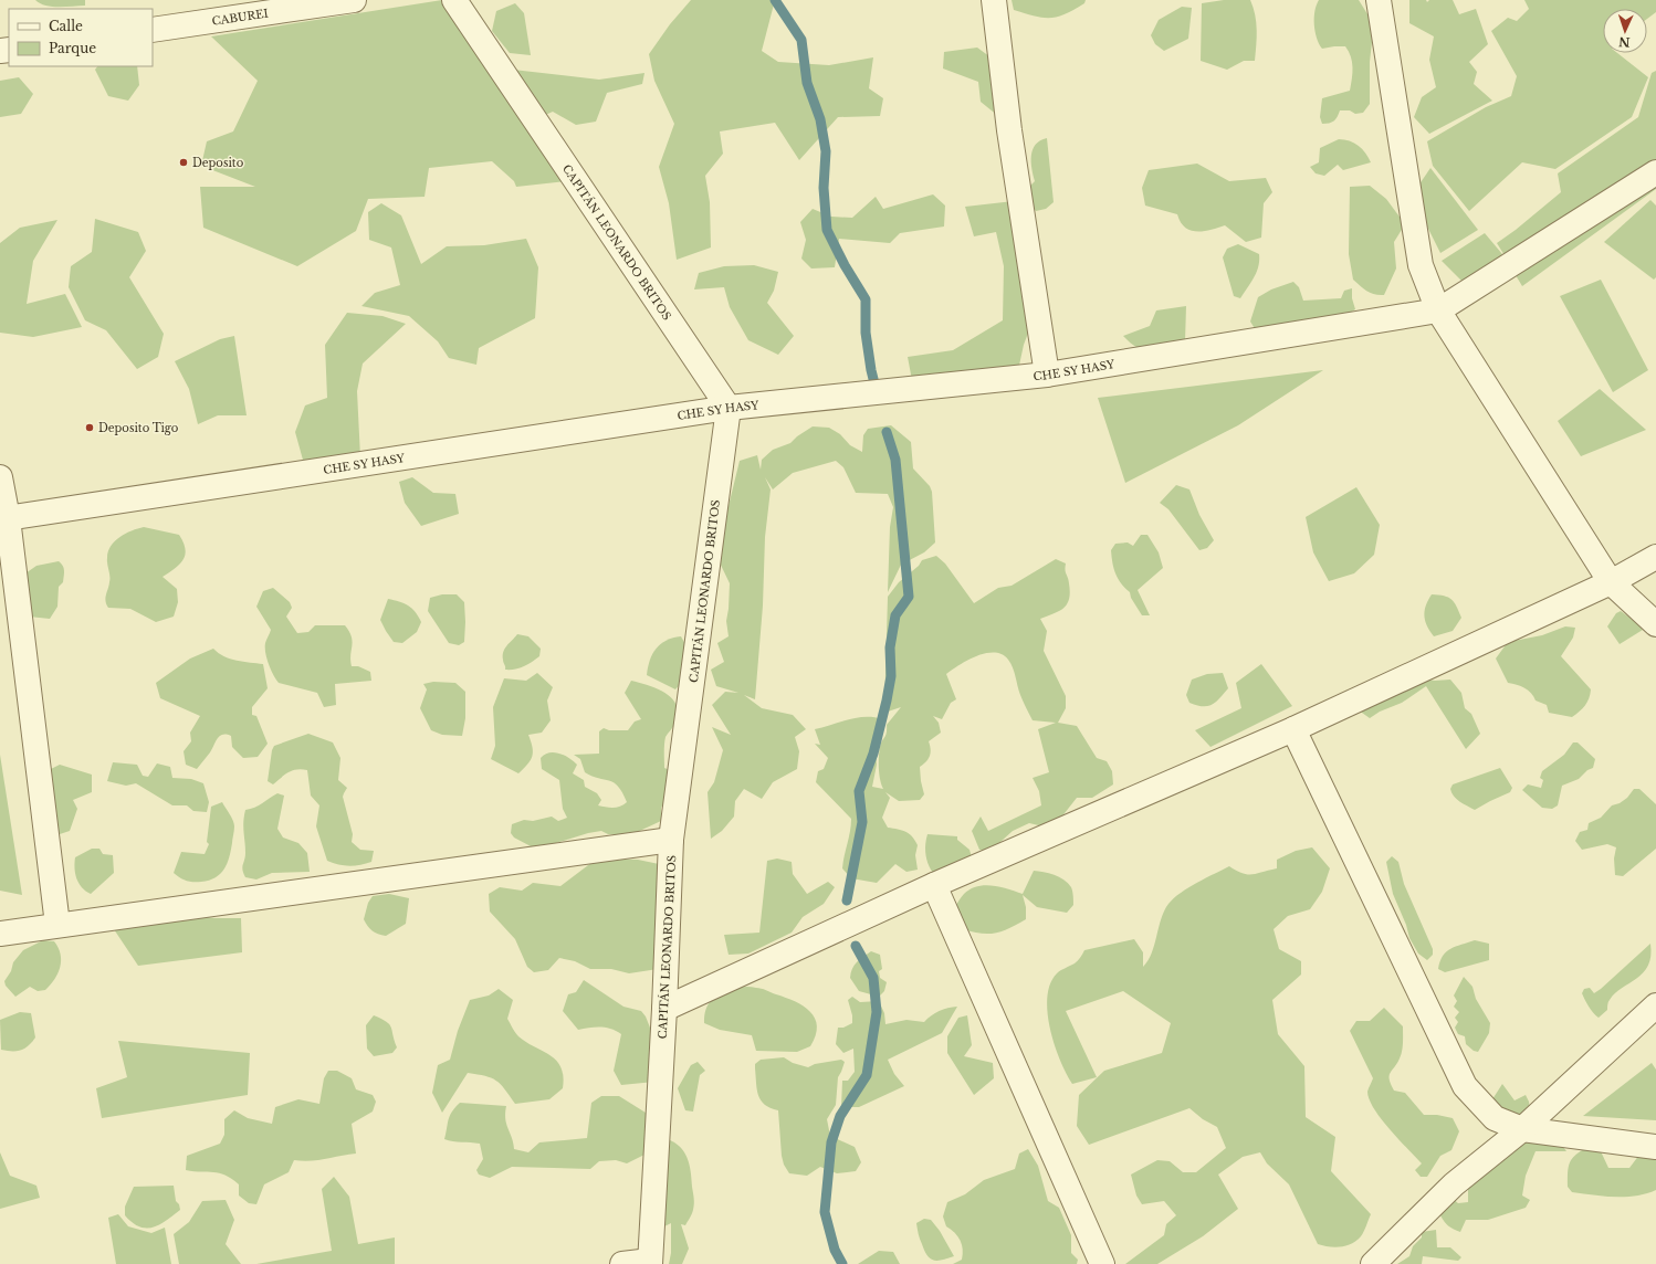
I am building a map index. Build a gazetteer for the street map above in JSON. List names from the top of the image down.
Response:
{
  "streets": {
    "street": ["CABUREI", "CAPITÁN LEONARDO BRITOS", "CHE SY HASY"]
  },
  "crossings": [
    ["CAPITÁN LEONARDO BRITOS", "CHE SY HASY"]
  ],
  "places": ["Deposito", "Deposito Tigo"],
  "legend": ["Calle", "Parque"],
  "north": "bottom"
}
